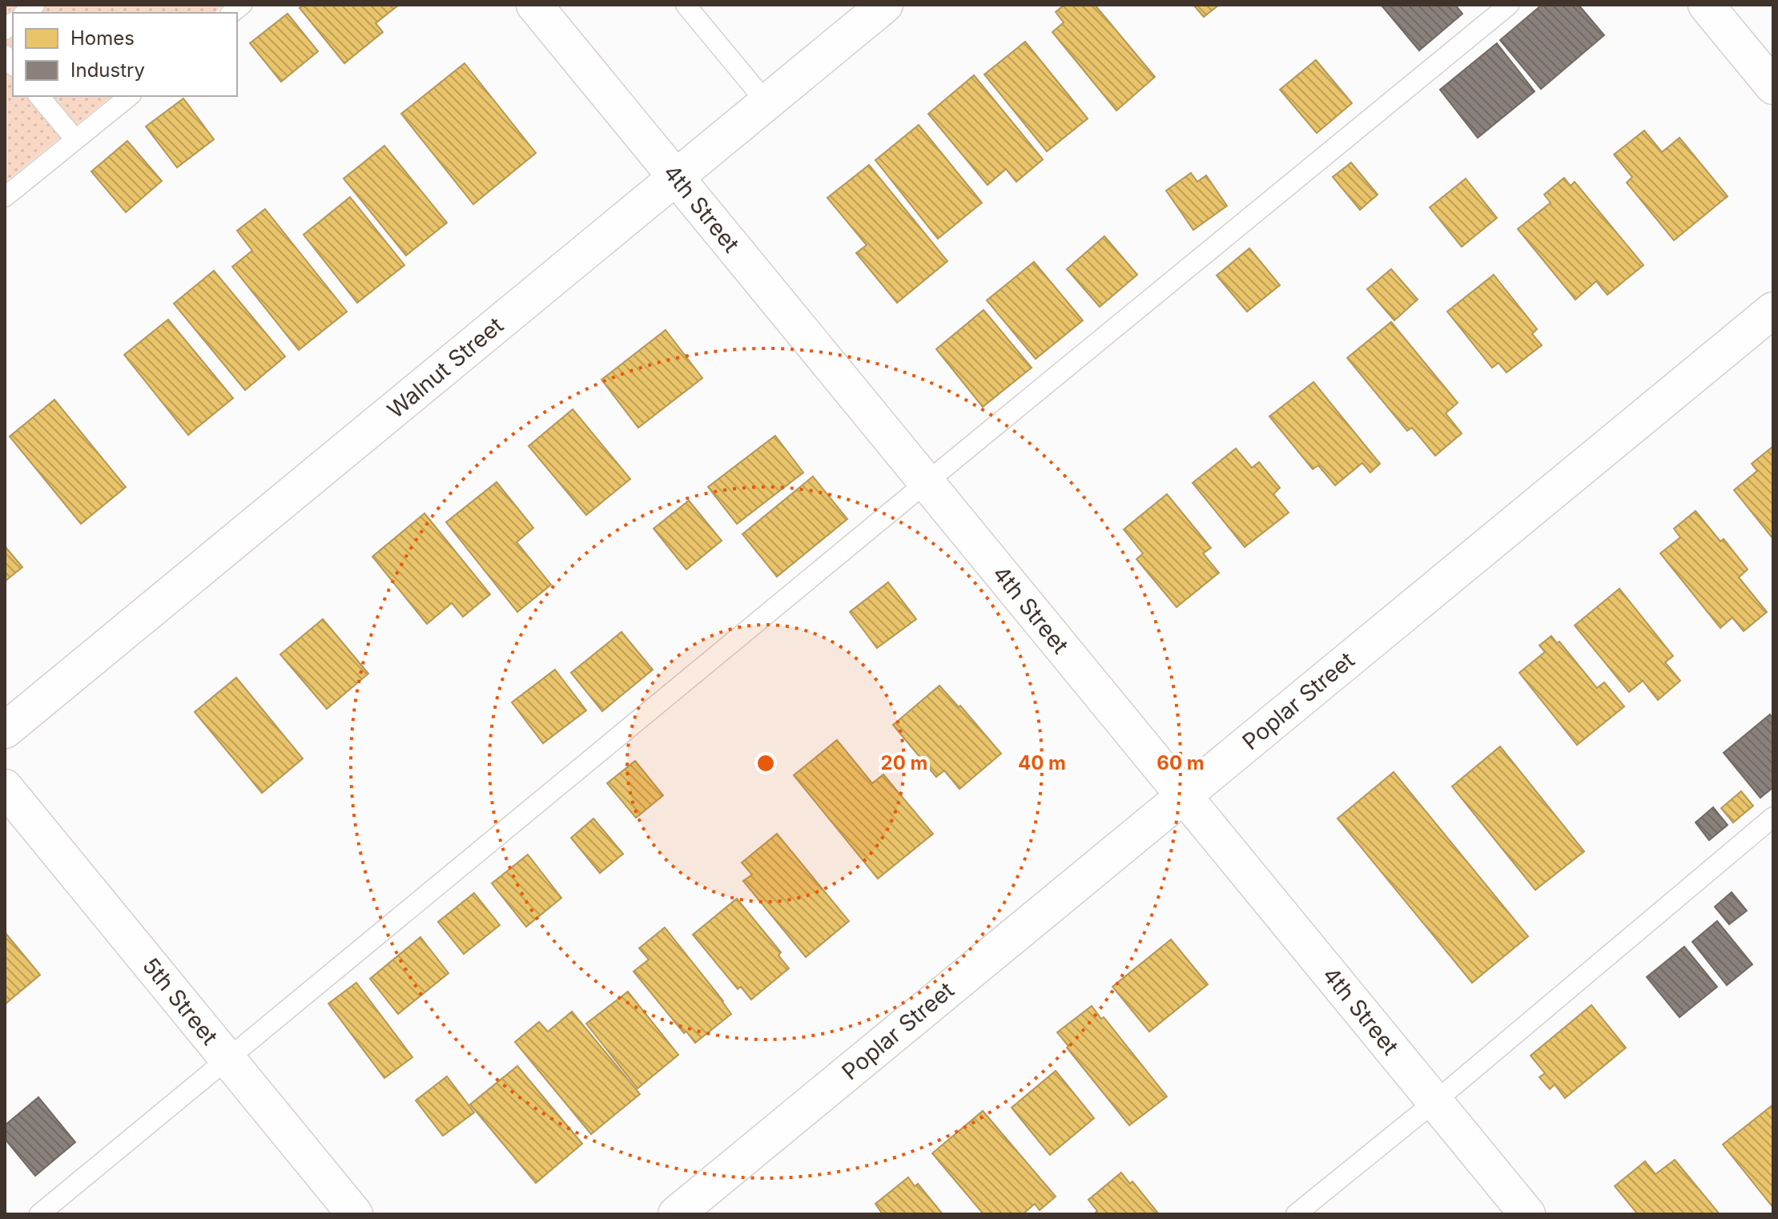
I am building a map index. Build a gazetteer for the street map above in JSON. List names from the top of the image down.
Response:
{
  "streets": {
    "street": [
      "4th Street",
      "Walnut Street",
      "Poplar Street",
      "5th Street"
    ]
  },
  "crossings": [
    ["4th Street", "Walnut Street"],
    ["4th Street", "Poplar Street"]
  ],
  "legend": ["Homes", "Industry"],
  "rings": ["20 m", "40 m", "60 m"]
}
